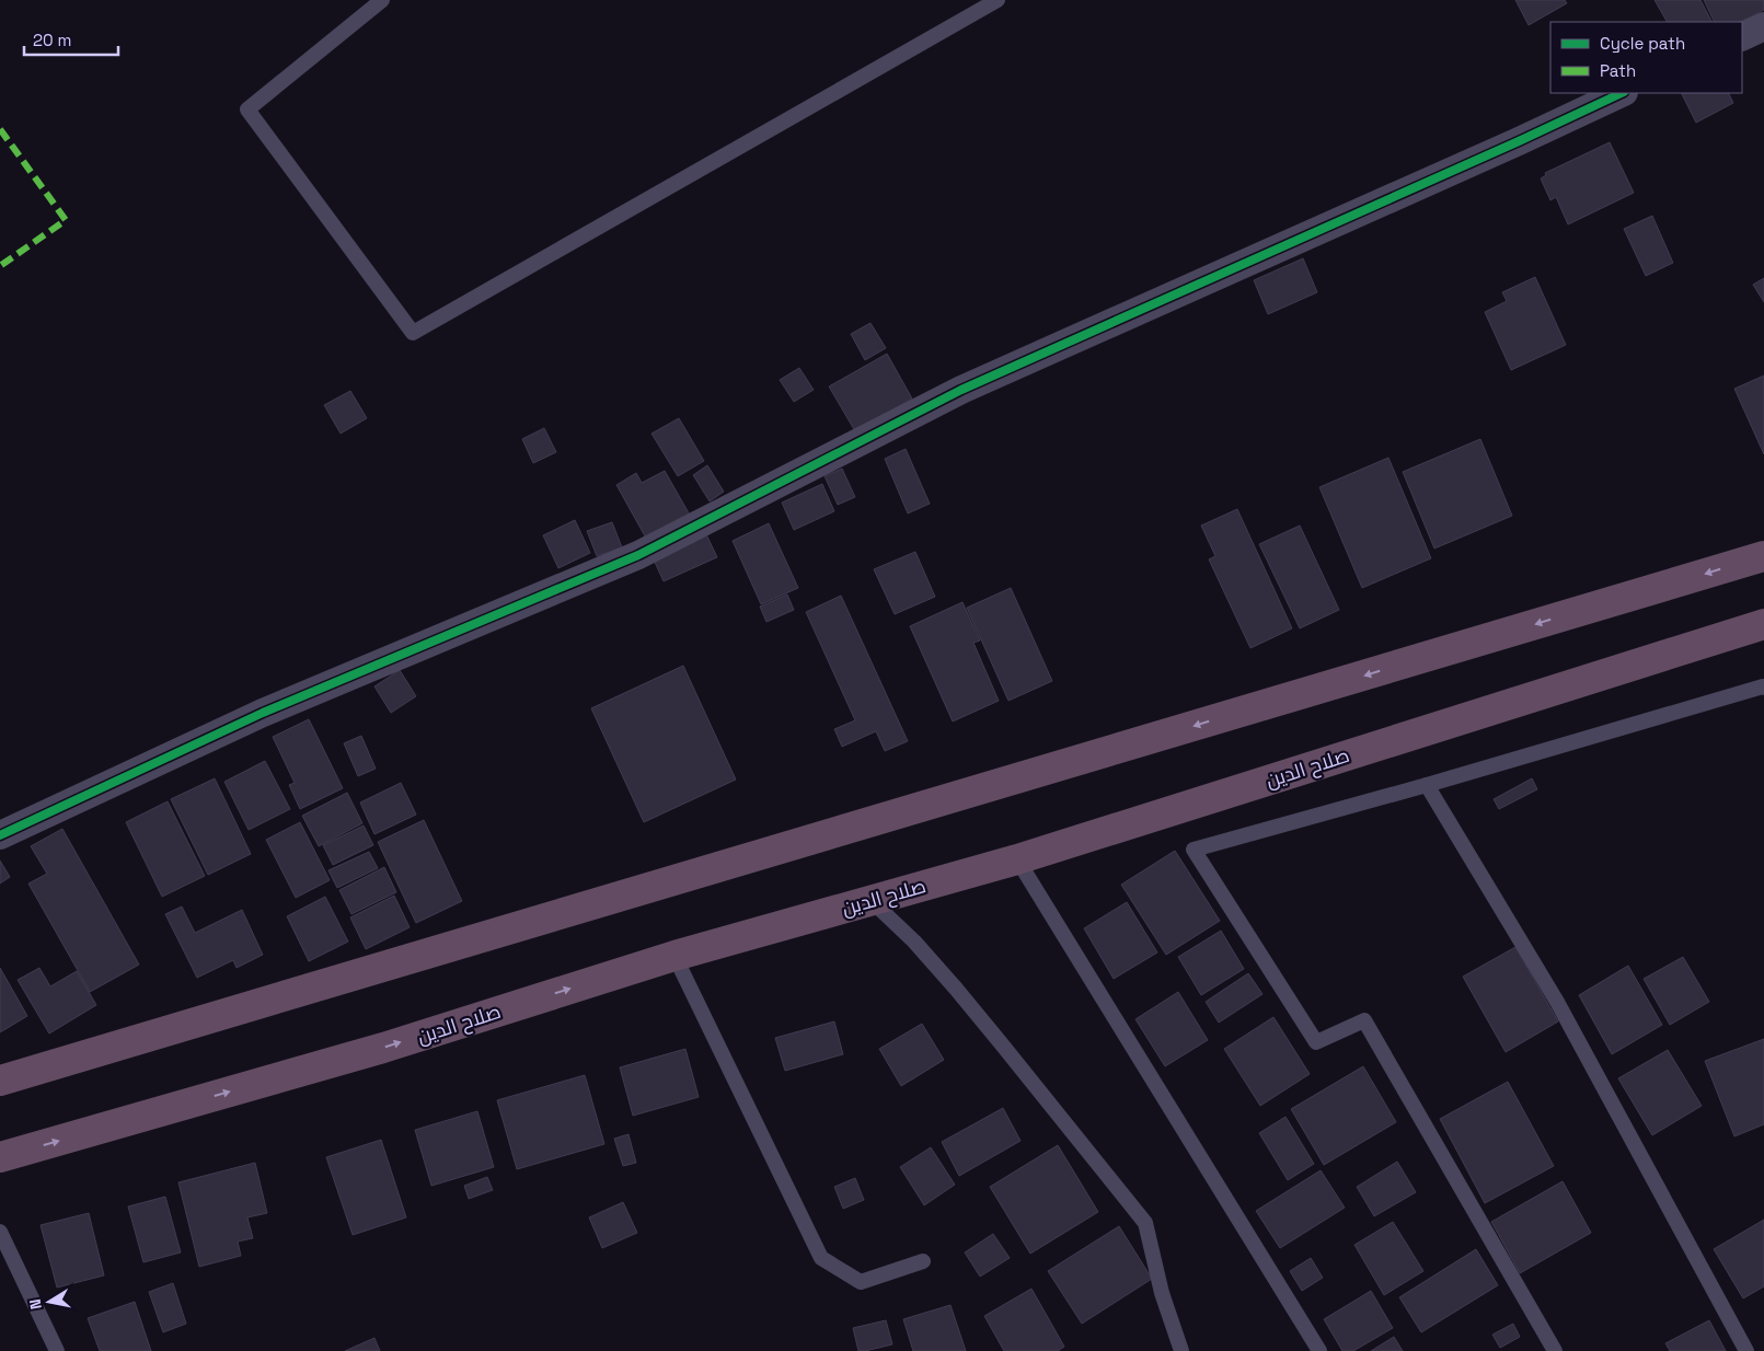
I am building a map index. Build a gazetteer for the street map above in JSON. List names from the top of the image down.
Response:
{
  "streets": {
    "highway": ["صلاح الدين"]
  },
  "legend": ["Cycle path", "Path"],
  "scale_bar": "20 m",
  "north": "left"
}
